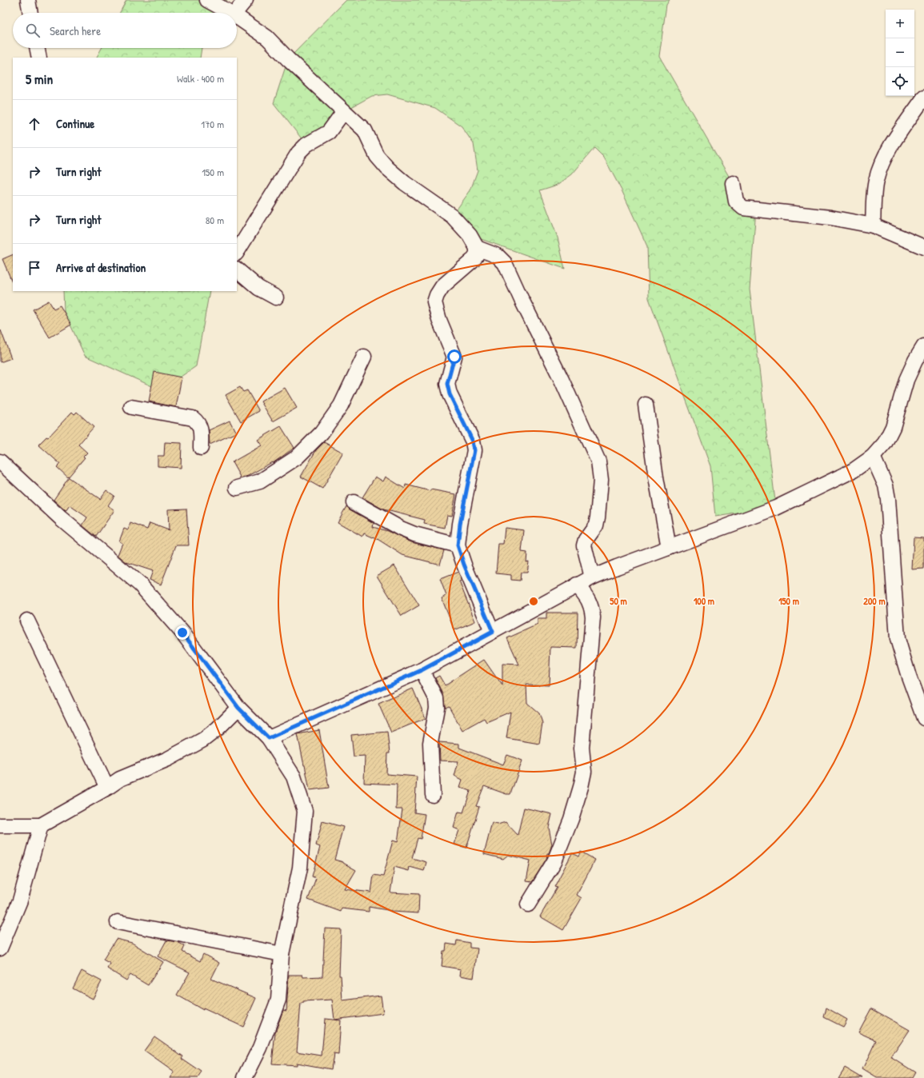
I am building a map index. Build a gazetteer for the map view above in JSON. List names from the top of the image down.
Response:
{
  "page": {
    "map_buttons": ["+", "−"],
    "search": "Search here",
    "heading": ["5 min", "Walk · 400 m"],
    "list": [
      ["Continue", "170 m"],
      ["Turn right", "150 m"],
      ["Turn right", "80 m"],
      "Arrive at destination"
    ]
  },
  "rings": [
    "50 m",
    "100 m",
    "150 m",
    "200 m"
  ]
}
